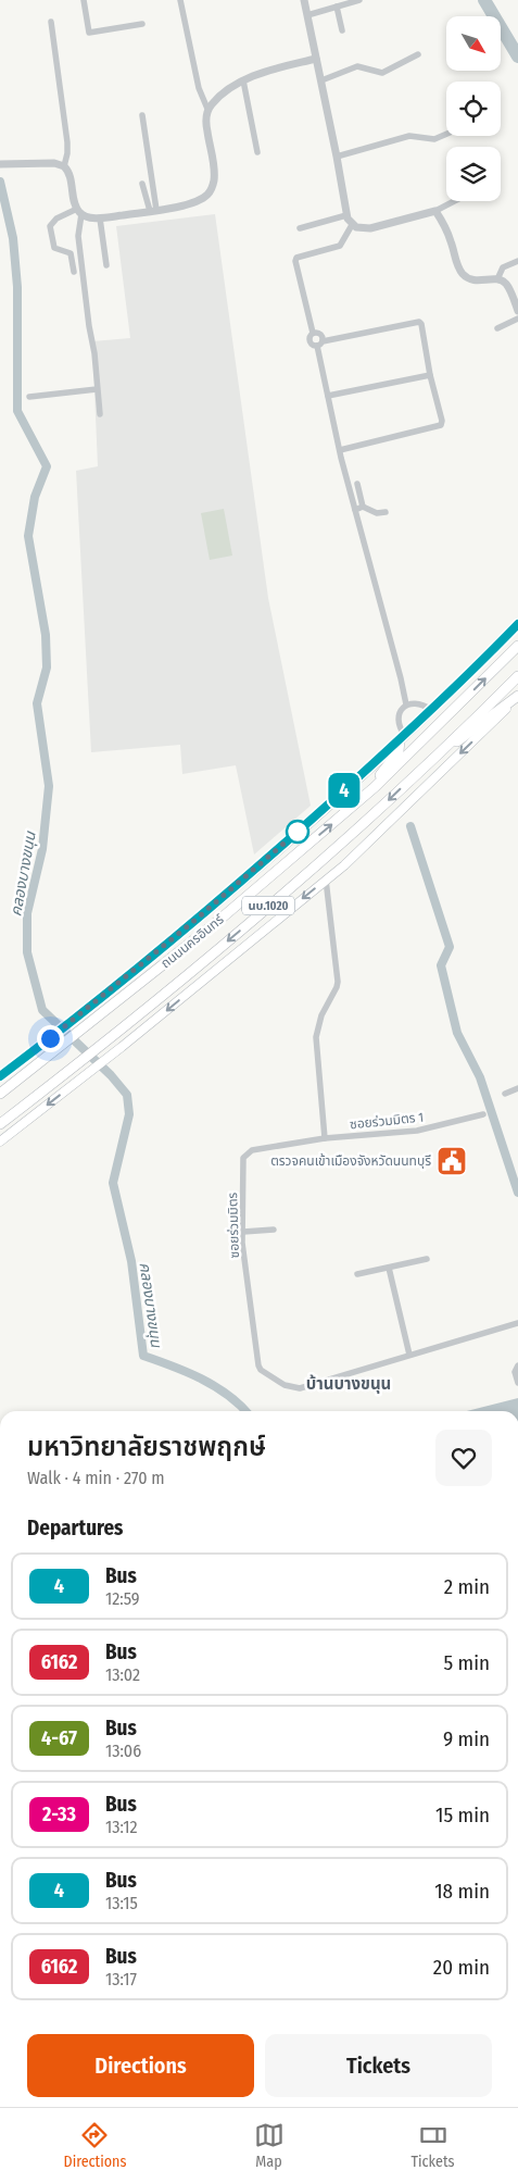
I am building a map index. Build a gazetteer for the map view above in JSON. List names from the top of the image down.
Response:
{
  "streets": {
    "main road": ["นบ.1020", "ถนนนครอินทร์"],
    "street": ["ซอยร่วมมิตร 1", "ซอยร่วมมิตร"]
  },
  "crossings": [
    ["ซอยร่วมมิตร 1", "ซอยร่วมมิตร"]
  ],
  "districts": ["บ้านบางขนุน"],
  "water": ["คลองบางขนุน"],
  "places": {
    "public building": ["ตรวจคนเข้าเมืองจังหวัดนนทบุรี"]
  },
  "lines": ["bus line 4"],
  "north": "bottom right",
  "page": {
    "on_map": "4",
    "heading": [
      ["มหาวิทยาลัยราชพฤกษ์", "Walk · 4 min · 270 m"],
      "Departures"
    ],
    "list": [
      {
        "mark": "4",
        "name": "Bus",
        "note": "12:59",
        "value": "2 min"
      },
      {
        "mark": "6162",
        "name": "Bus",
        "note": "13:02",
        "value": "5 min"
      },
      {
        "mark": "4-67",
        "name": "Bus",
        "note": "13:06",
        "value": "9 min"
      },
      {
        "mark": "2-33",
        "name": "Bus",
        "note": "13:12",
        "value": "15 min"
      },
      {
        "mark": "4",
        "name": "Bus",
        "note": "13:15",
        "value": "18 min"
      },
      {
        "mark": "6162",
        "name": "Bus",
        "note": "13:17",
        "value": "20 min"
      }
    ],
    "buttons": ["Directions", "Tickets"],
    "tabs": ["Directions", "Map", "Tickets"]
  }
}
